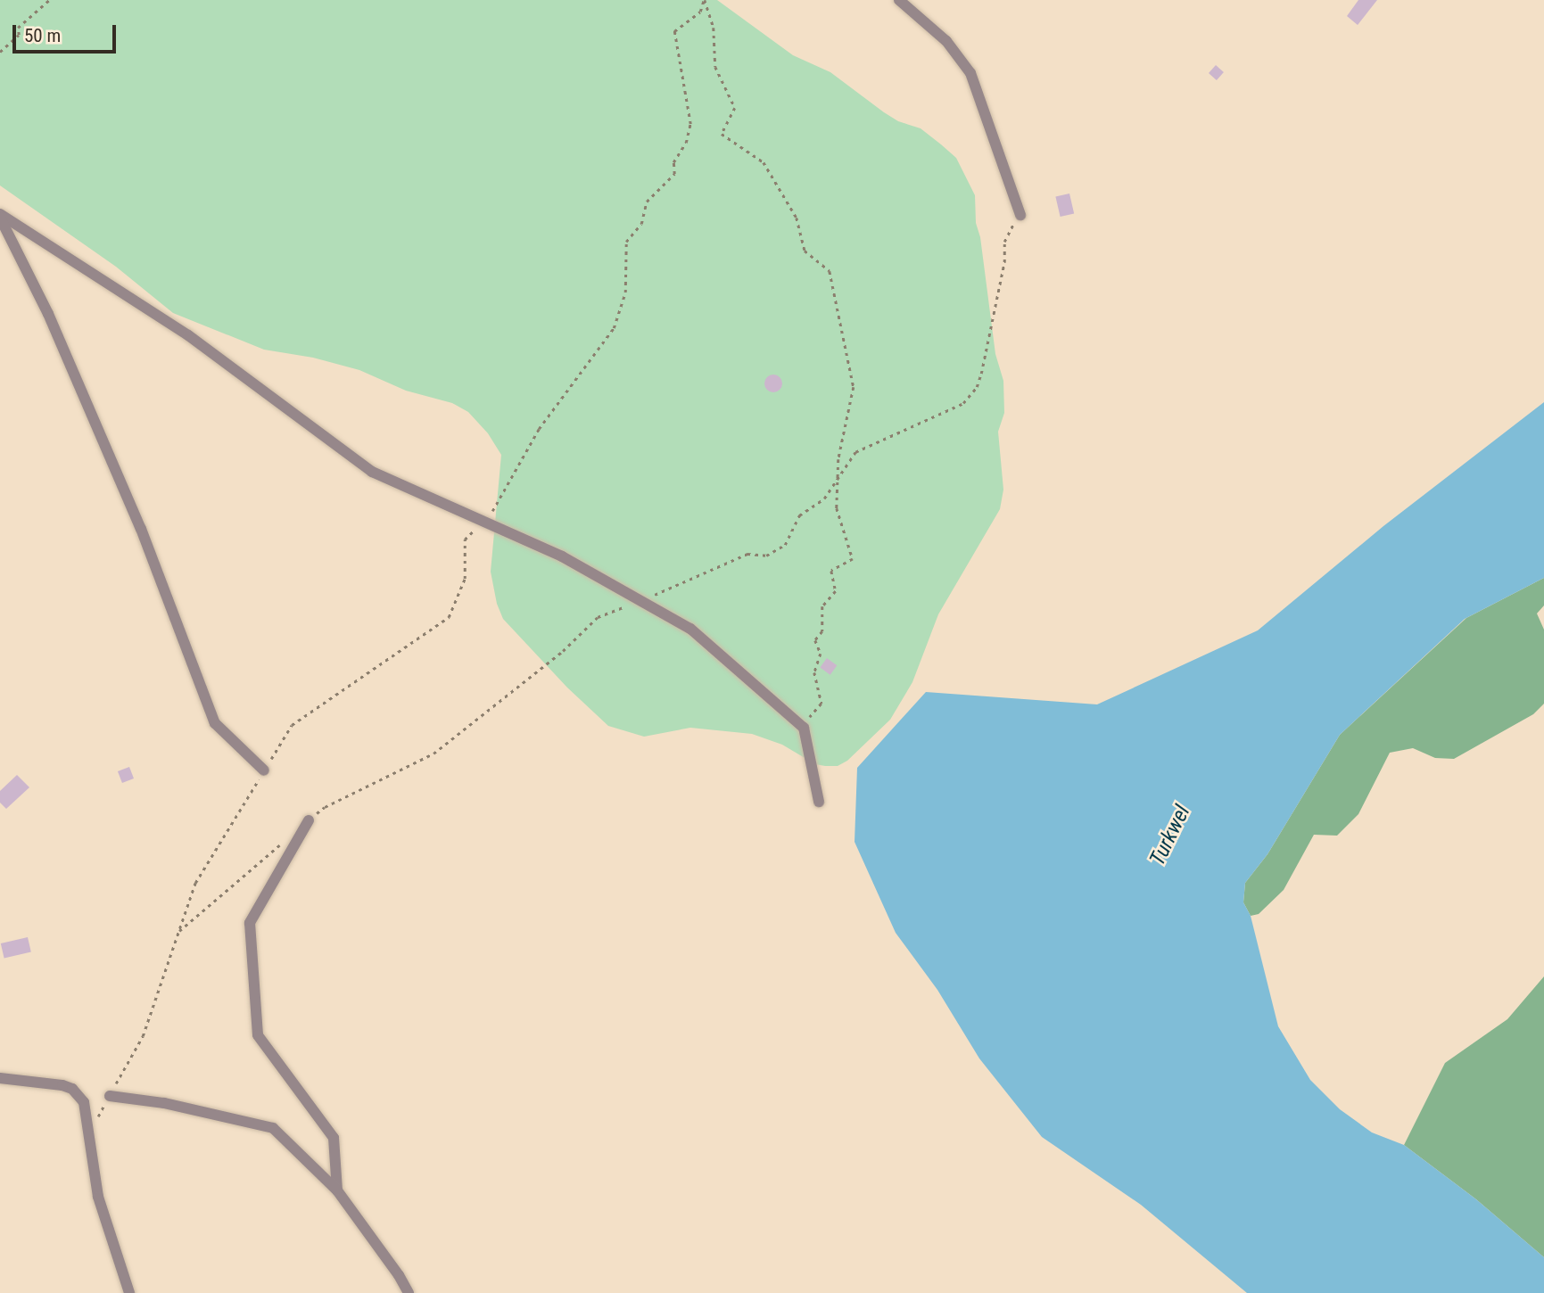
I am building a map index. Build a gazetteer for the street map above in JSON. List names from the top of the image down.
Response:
{
  "water": ["Turkwel"],
  "scale_bar": "50 m"
}
